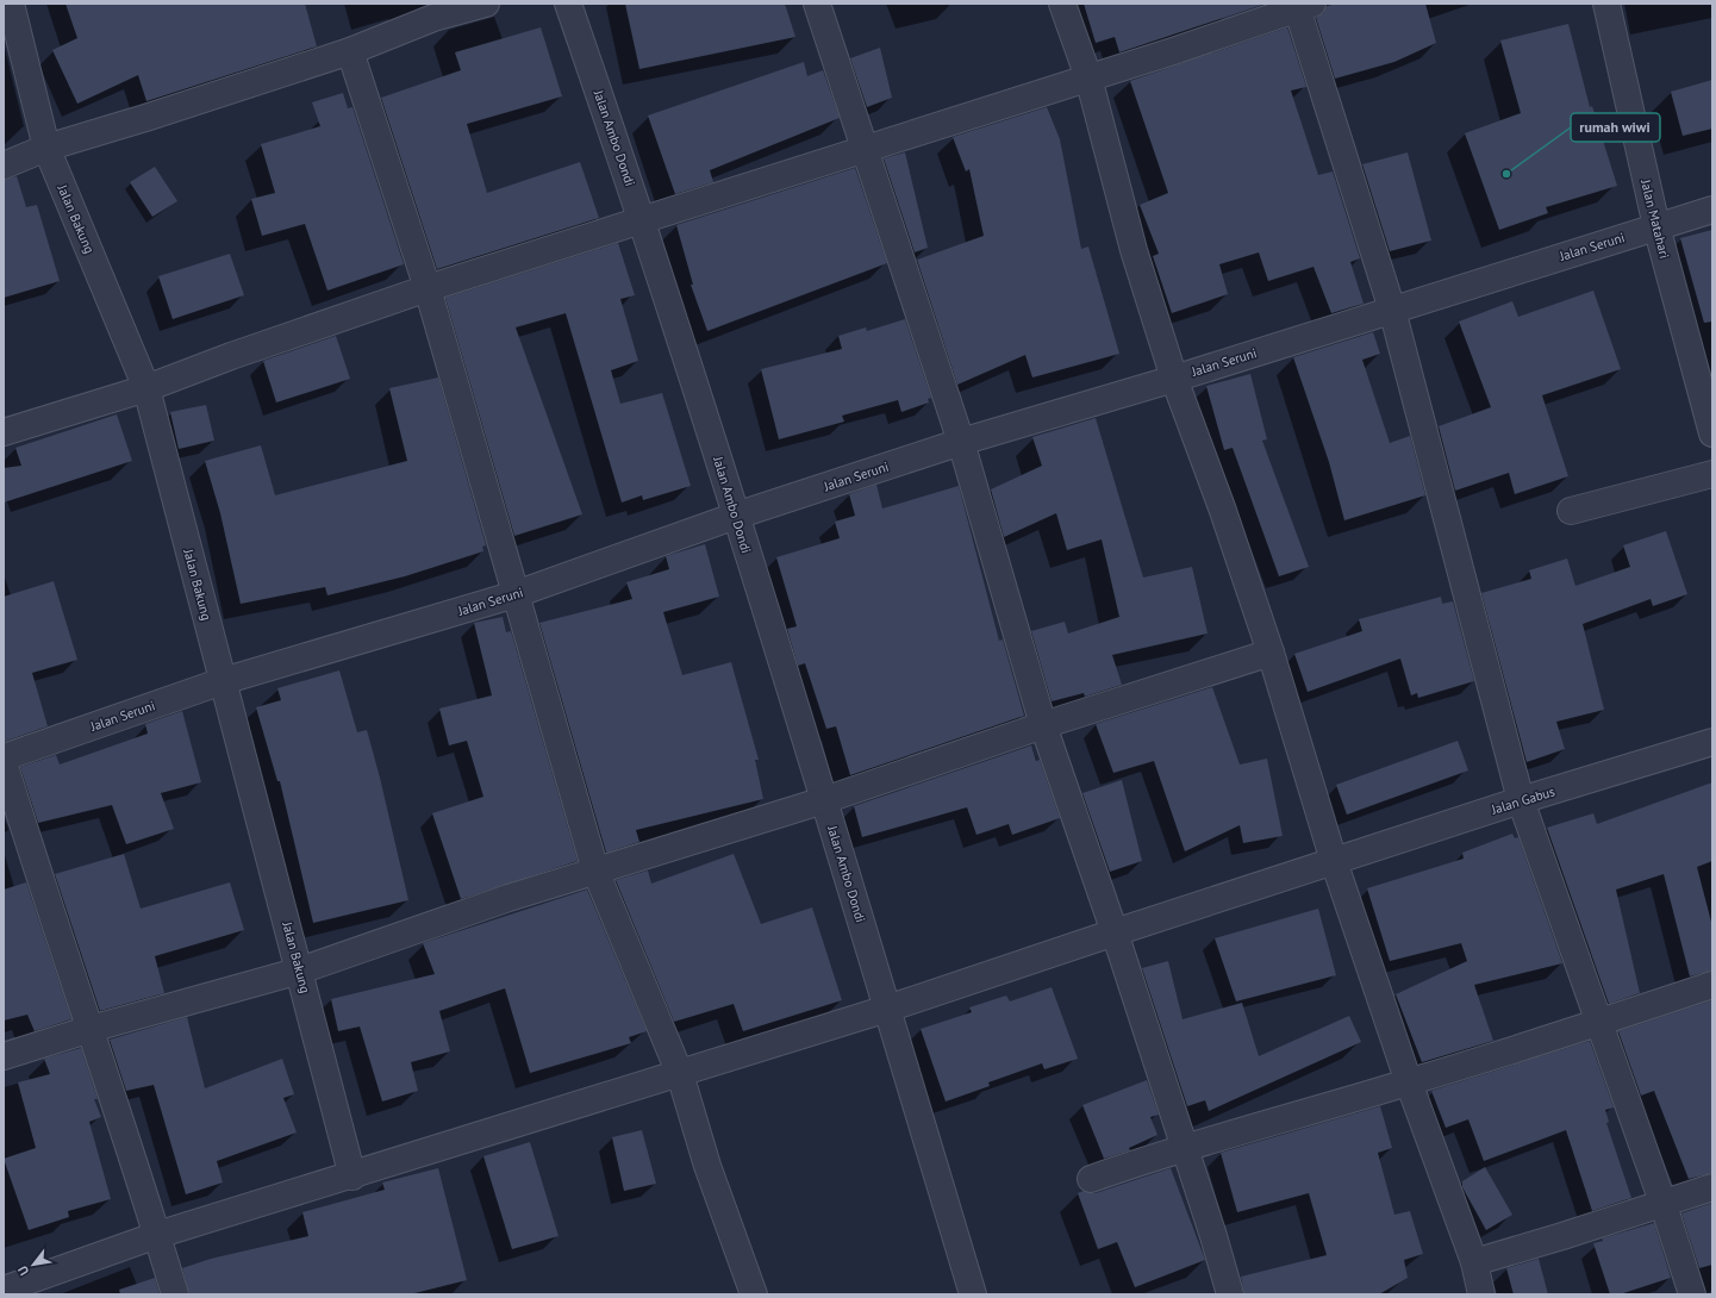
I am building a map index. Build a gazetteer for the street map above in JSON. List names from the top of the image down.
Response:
{
  "streets": {
    "street": [
      "Jalan Ambo Dondi",
      "Jalan Bakung",
      "Jalan Matahari",
      "Jalan Seruni",
      "Jalan Gabus"
    ]
  },
  "crossings": [
    ["Jalan Ambo Dondi", "Jalan Seruni"],
    ["Jalan Ambo Dondi", "Jalan Gabus"],
    ["Jalan Bakung", "Jalan Seruni"],
    ["Jalan Bakung", "Jalan Gabus"],
    ["Jalan Matahari", "Jalan Seruni"]
  ],
  "places": ["rumah wiwi"],
  "north": "bottom left"
}
